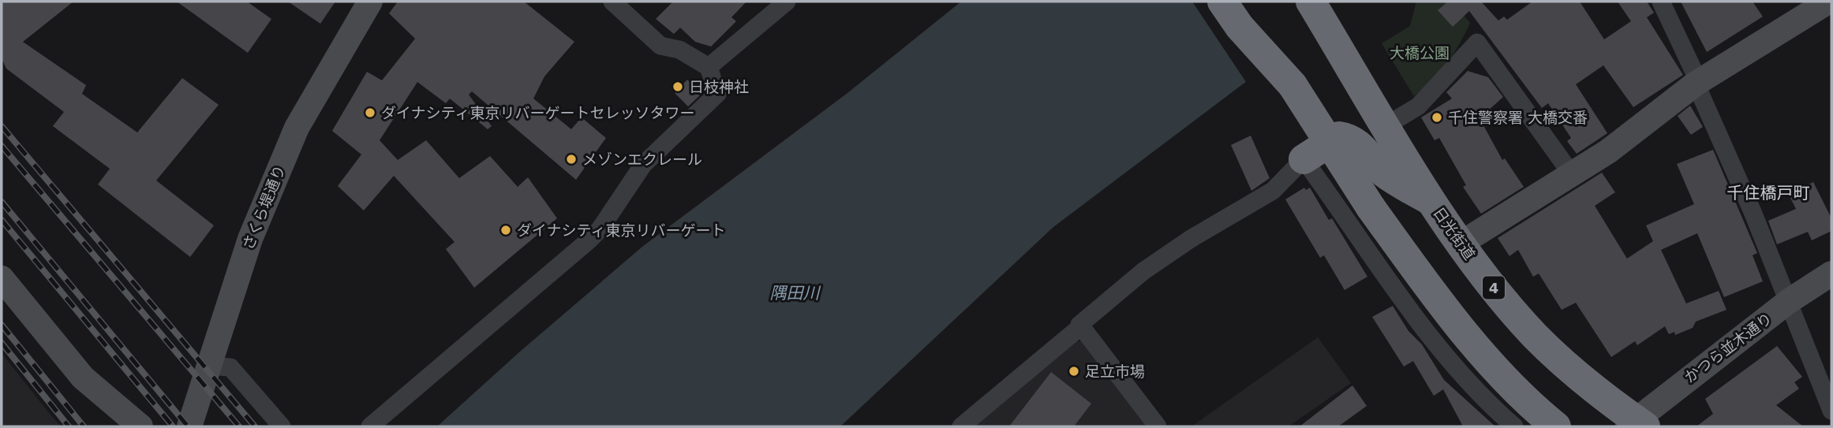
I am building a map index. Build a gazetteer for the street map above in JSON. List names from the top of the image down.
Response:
{
  "streets": {
    "highway": ["日光街道", "4"],
    "street": ["さくら堤通り", "かつら並木通り"]
  },
  "crossings": [
    ["日光街道", "かつら並木通り"]
  ],
  "districts": ["千住橋戸町"],
  "water": ["隅田川"],
  "parks": ["大橋公園"],
  "places": [
    "日枝神社",
    "ダイナシティ東京リバーゲートセレッソタワー",
    "千住警察署 大橋交番",
    "メゾンエクレール",
    "ダイナシティ東京リバーゲート",
    "足立市場"
  ]
}
